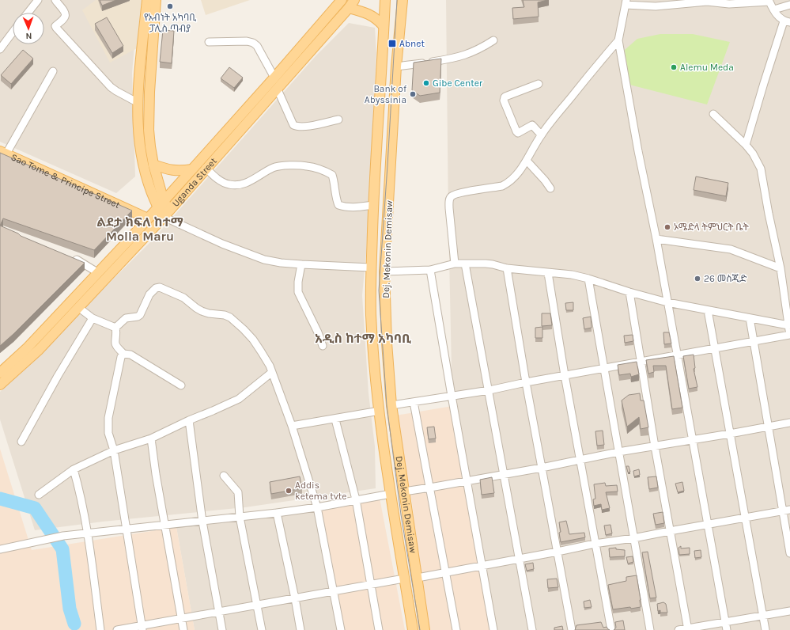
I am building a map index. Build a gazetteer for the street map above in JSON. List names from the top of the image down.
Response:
{
  "streets": {
    "main road": ["Sao Tome & Principe Street", "Uganda Street", "Dej. Mekonin Demisaw"]
  },
  "crossings": [
    ["Sao Tome & Principe Street", "Uganda Street"]
  ],
  "districts": ["ልደታ ክፍለ ከተማ Molla Maru", "አዲስ ከተማ አካባቢ"],
  "places": {
    "other": [
      "የአብነት አካባቢ ፓሊስ ጣብያ",
      "Alemu Meda",
      "Gibe Center",
      "Bank of Abyssinia",
      "ኦሜድላ ትምህርት ቤት",
      "26 መስጂድ",
      "Addis ketema tvte"
    ],
    "transit": ["Abnet"]
  },
  "north": "bottom"
}
